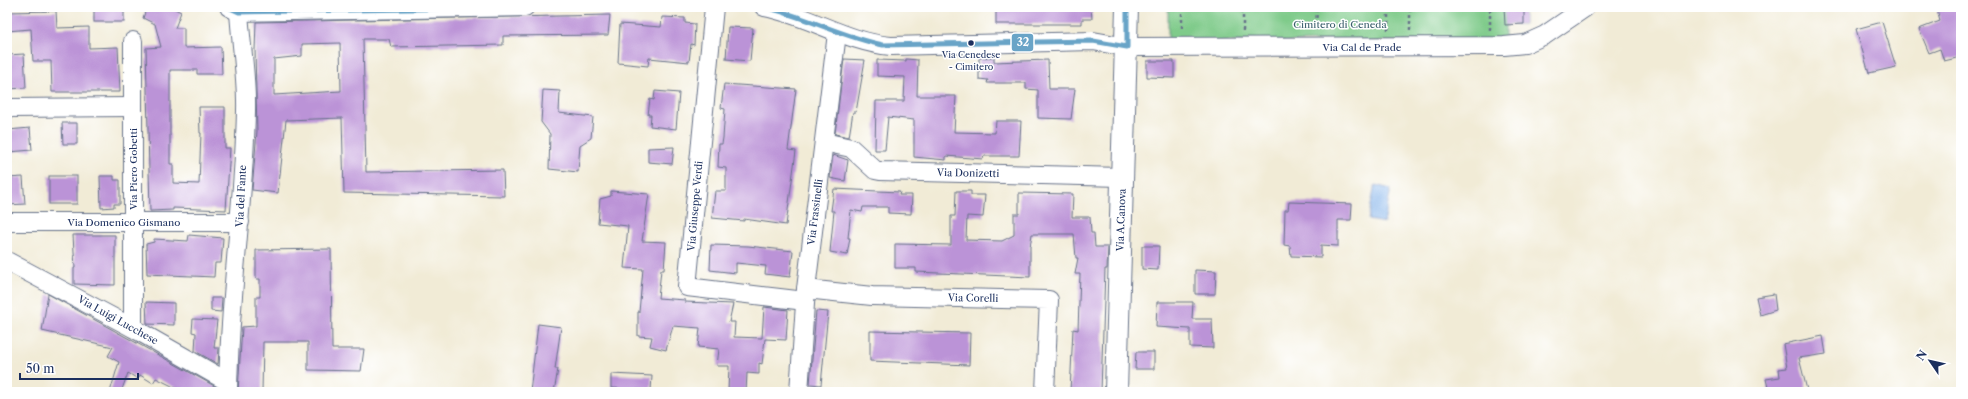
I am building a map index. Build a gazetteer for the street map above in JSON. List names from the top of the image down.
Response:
{
  "streets": {
    "street": [
      "Via Cal de Prade",
      "Via Piero Gobetti",
      "Via Donizetti",
      "Via del Fante",
      "Via Giuseppe Verdi",
      "Via Frassinelli",
      "Via A.Canova",
      "Via Domenico Gismano",
      "Via Corelli",
      "Via Luigi Lucchese"
    ]
  },
  "crossings": [
    ["Via Cal de Prade", "Via Frassinelli"],
    ["Via Cal de Prade", "Via A.Canova"],
    ["Via Piero Gobetti", "Via Domenico Gismano"],
    ["Via Piero Gobetti", "Via Luigi Lucchese"],
    ["Via Donizetti", "Via Frassinelli"],
    ["Via Donizetti", "Via A.Canova"],
    ["Via del Fante", "Via Domenico Gismano"],
    ["Via del Fante", "Via Luigi Lucchese"],
    ["Via Giuseppe Verdi", "Via Frassinelli"],
    ["Via Giuseppe Verdi", "Via Corelli"],
    ["Via Frassinelli", "Via Corelli"]
  ],
  "parks": ["Cimitero di Ceneda"],
  "places": ["Via Cenedese - Cimitero"],
  "lines": ["transit line 32"],
  "scale_bar": "50 m",
  "north": "top left"
}
